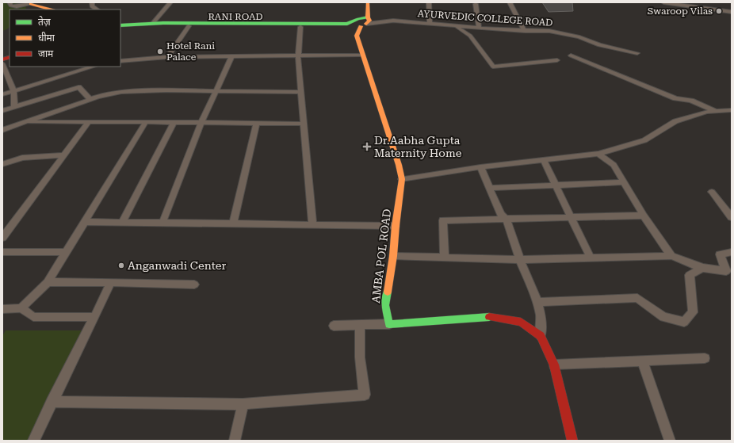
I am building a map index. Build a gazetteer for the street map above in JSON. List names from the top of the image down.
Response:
{
  "streets": {
    "main road": ["RANI ROAD", "AMBA POL ROAD"],
    "street": ["AYURVEDIC COLLEGE ROAD"]
  },
  "crossings": [
    ["AYURVEDIC COLLEGE ROAD", "AMBA POL ROAD"]
  ],
  "places": {
    "other": ["Swaroop Vilas", "Hotel Rani Palace", "Anganwadi Center"],
    "health": ["Dr.Aabha Gupta Maternity Home"]
  },
  "legend": ["तेज़", "धीमा", "जाम"]
}
